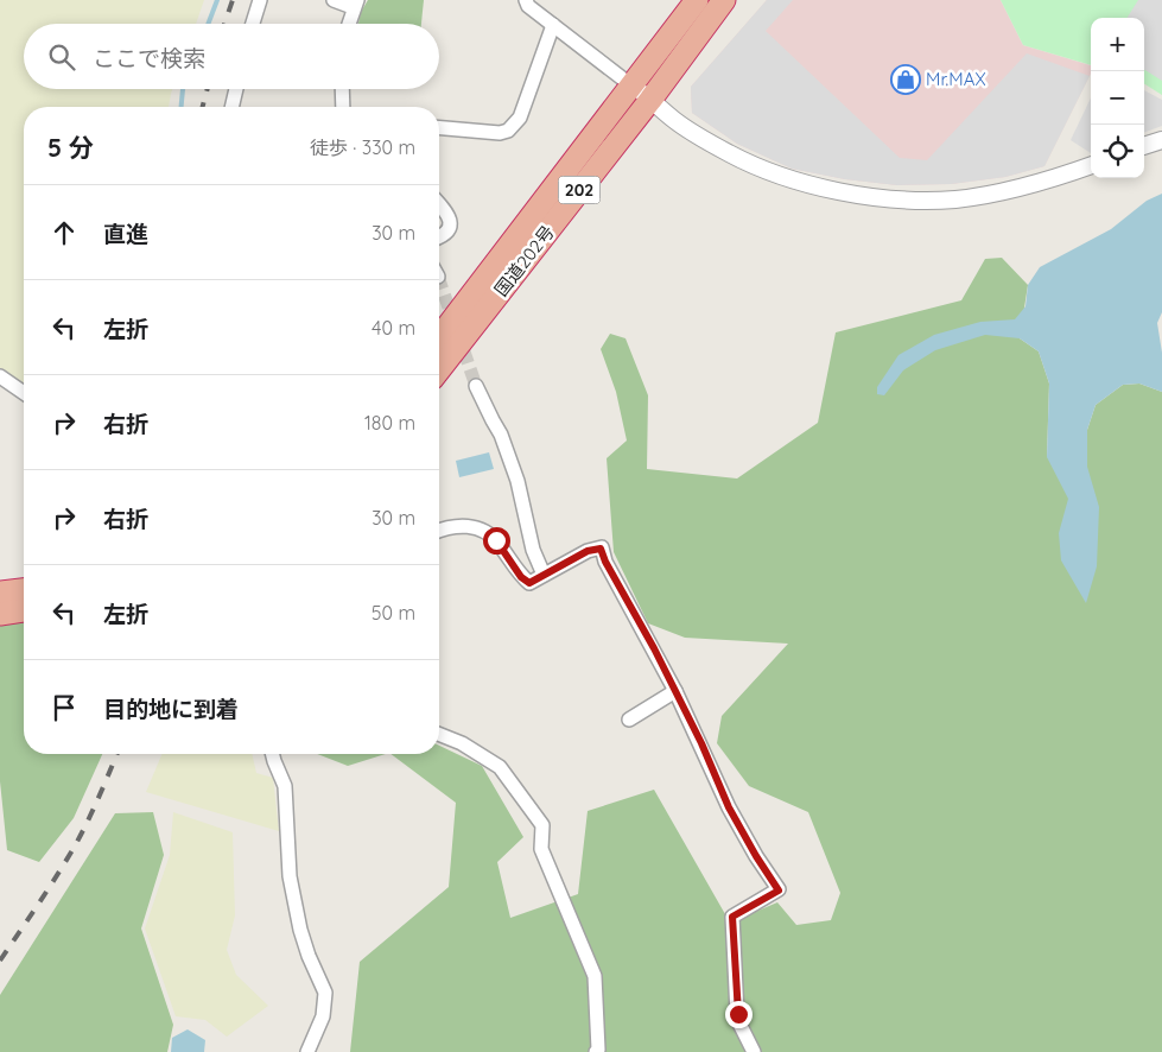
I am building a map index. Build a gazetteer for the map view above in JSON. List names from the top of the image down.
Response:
{
  "streets": {
    "highway": ["202", "国道202号"]
  },
  "places": {
    "shop": ["Mr.MAX"]
  },
  "page": {
    "map_buttons": ["+", "−"],
    "search": "ここで検索",
    "heading": ["5 分", "徒歩 · 330 m"],
    "list": [
      ["直進", "30 m"],
      ["左折", "40 m"],
      ["右折", "180 m"],
      ["右折", "30 m"],
      ["左折", "50 m"],
      "目的地に到着"
    ]
  }
}
